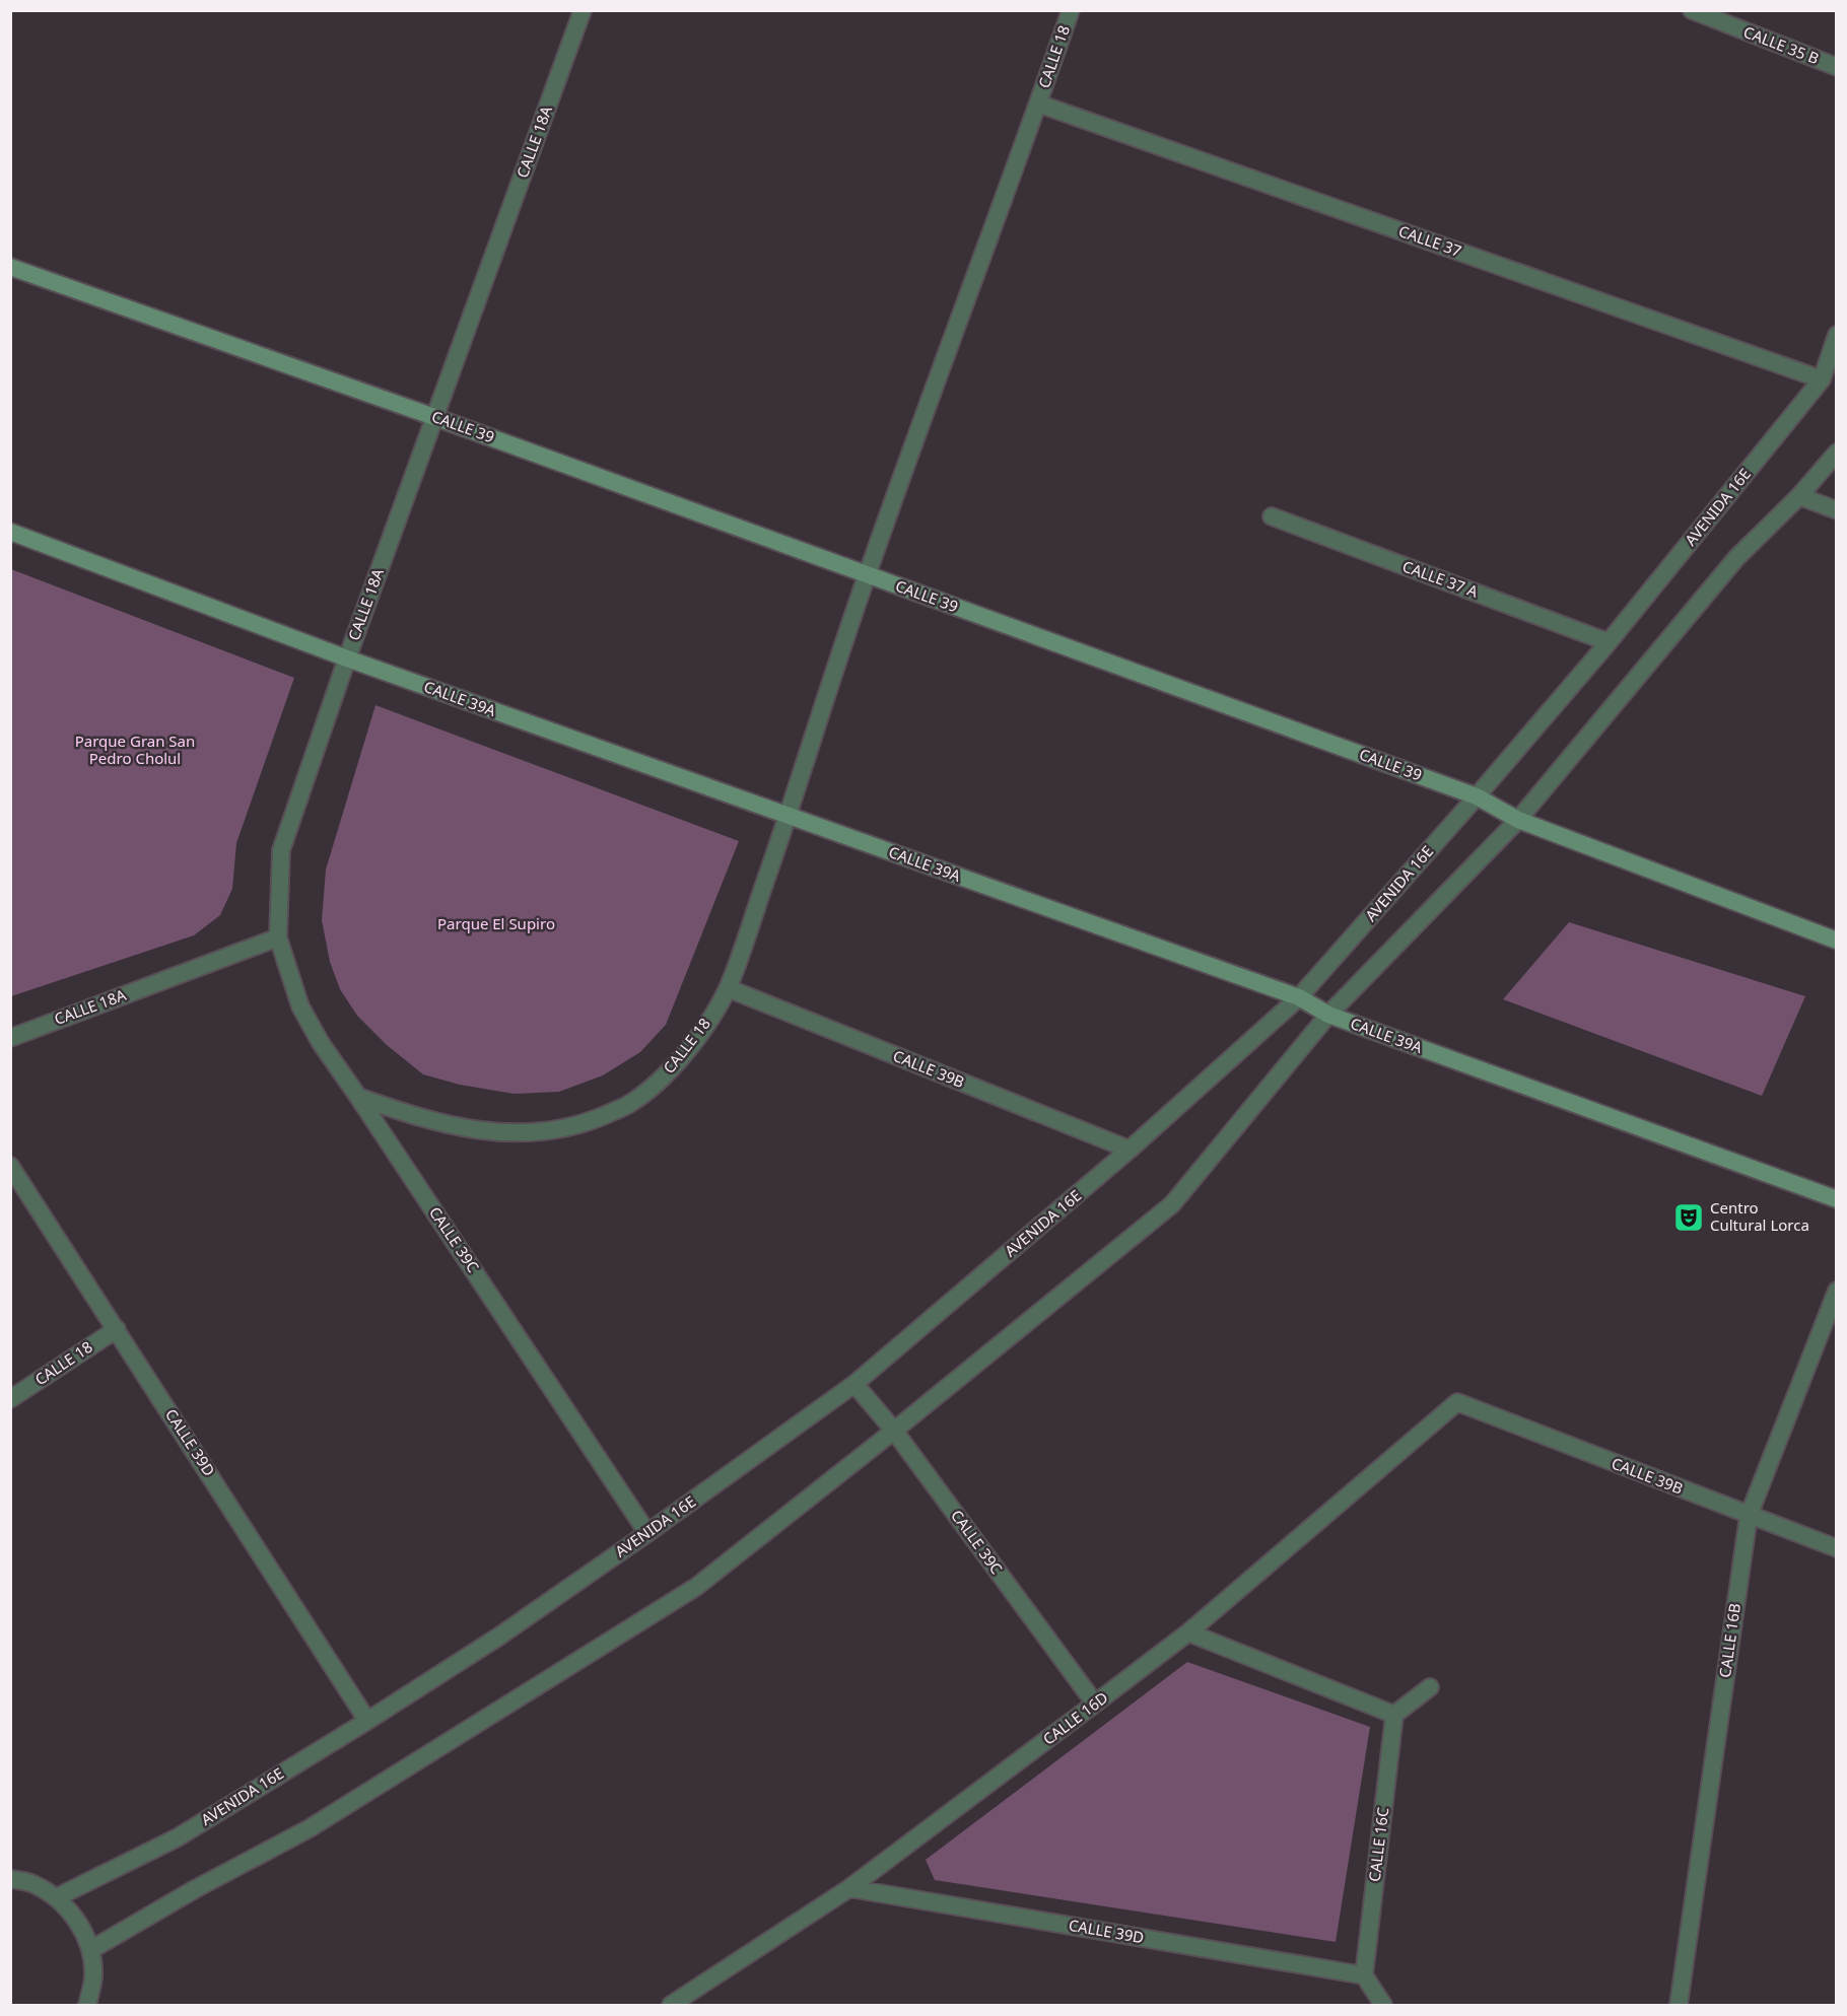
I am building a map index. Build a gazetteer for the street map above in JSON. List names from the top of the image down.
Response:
{
  "streets": {
    "main road": ["CALLE 39", "CALLE 39A"],
    "street": [
      "CALLE 35 B",
      "CALLE 18",
      "CALLE 18A",
      "CALLE 37",
      "AVENIDA 16E",
      "CALLE 37 A",
      "CALLE 39B",
      "CALLE 39C",
      "CALLE 39D",
      "CALLE 16B",
      "CALLE 16D",
      "CALLE 16C"
    ]
  },
  "crossings": [
    ["CALLE 18", "CALLE 37"],
    ["CALLE 18", "CALLE 39"],
    ["CALLE 18", "CALLE 39A"],
    ["CALLE 18", "CALLE 39B"],
    ["CALLE 18", "CALLE 39C"],
    ["CALLE 18", "CALLE 39D"],
    ["CALLE 18A", "CALLE 39"],
    ["CALLE 18A", "CALLE 39A"],
    ["CALLE 18A", "CALLE 39C"],
    ["CALLE 37", "AVENIDA 16E"],
    ["CALLE 39", "AVENIDA 16E"],
    ["AVENIDA 16E", "CALLE 37 A"],
    ["AVENIDA 16E", "CALLE 39A"],
    ["AVENIDA 16E", "CALLE 39B"],
    ["AVENIDA 16E", "CALLE 39C"],
    ["AVENIDA 16E", "CALLE 39D"],
    ["CALLE 39B", "CALLE 16B"],
    ["CALLE 39B", "CALLE 16D"],
    ["CALLE 39C", "CALLE 16D"],
    ["CALLE 39D", "CALLE 16D"],
    ["CALLE 39D", "CALLE 16C"]
  ],
  "parks": ["Parque Gran San Pedro Cholul", "Parque El Supiro"],
  "places": {
    "theatre": ["Centro Cultural Lorca"]
  }
}
